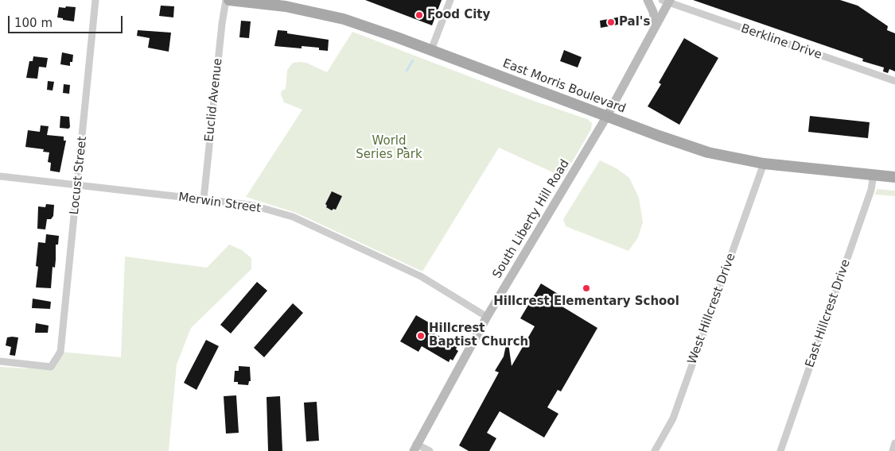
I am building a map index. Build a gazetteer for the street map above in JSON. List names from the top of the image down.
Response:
{
  "streets": {
    "main road": ["East Morris Boulevard"],
    "street": [
      "Berkline Drive",
      "Euclid Avenue",
      "Locust Street",
      "Merwin Street",
      "South Liberty Hill Road",
      "West Hillcrest Drive",
      "East Hillcrest Drive"
    ]
  },
  "crossings": [
    ["Berkline Drive", "South Liberty Hill Road"],
    ["East Morris Boulevard", "Euclid Avenue"],
    ["East Morris Boulevard", "South Liberty Hill Road"],
    ["East Morris Boulevard", "West Hillcrest Drive"],
    ["East Morris Boulevard", "East Hillcrest Drive"],
    ["Euclid Avenue", "Merwin Street"],
    ["Locust Street", "Merwin Street"],
    ["Merwin Street", "South Liberty Hill Road"]
  ],
  "parks": ["World Series Park"],
  "places": [
    "Food City",
    "Pal's",
    "Hillcrest Elementary School",
    "Hillcrest Baptist Church"
  ],
  "scale_bar": "100 m"
}
